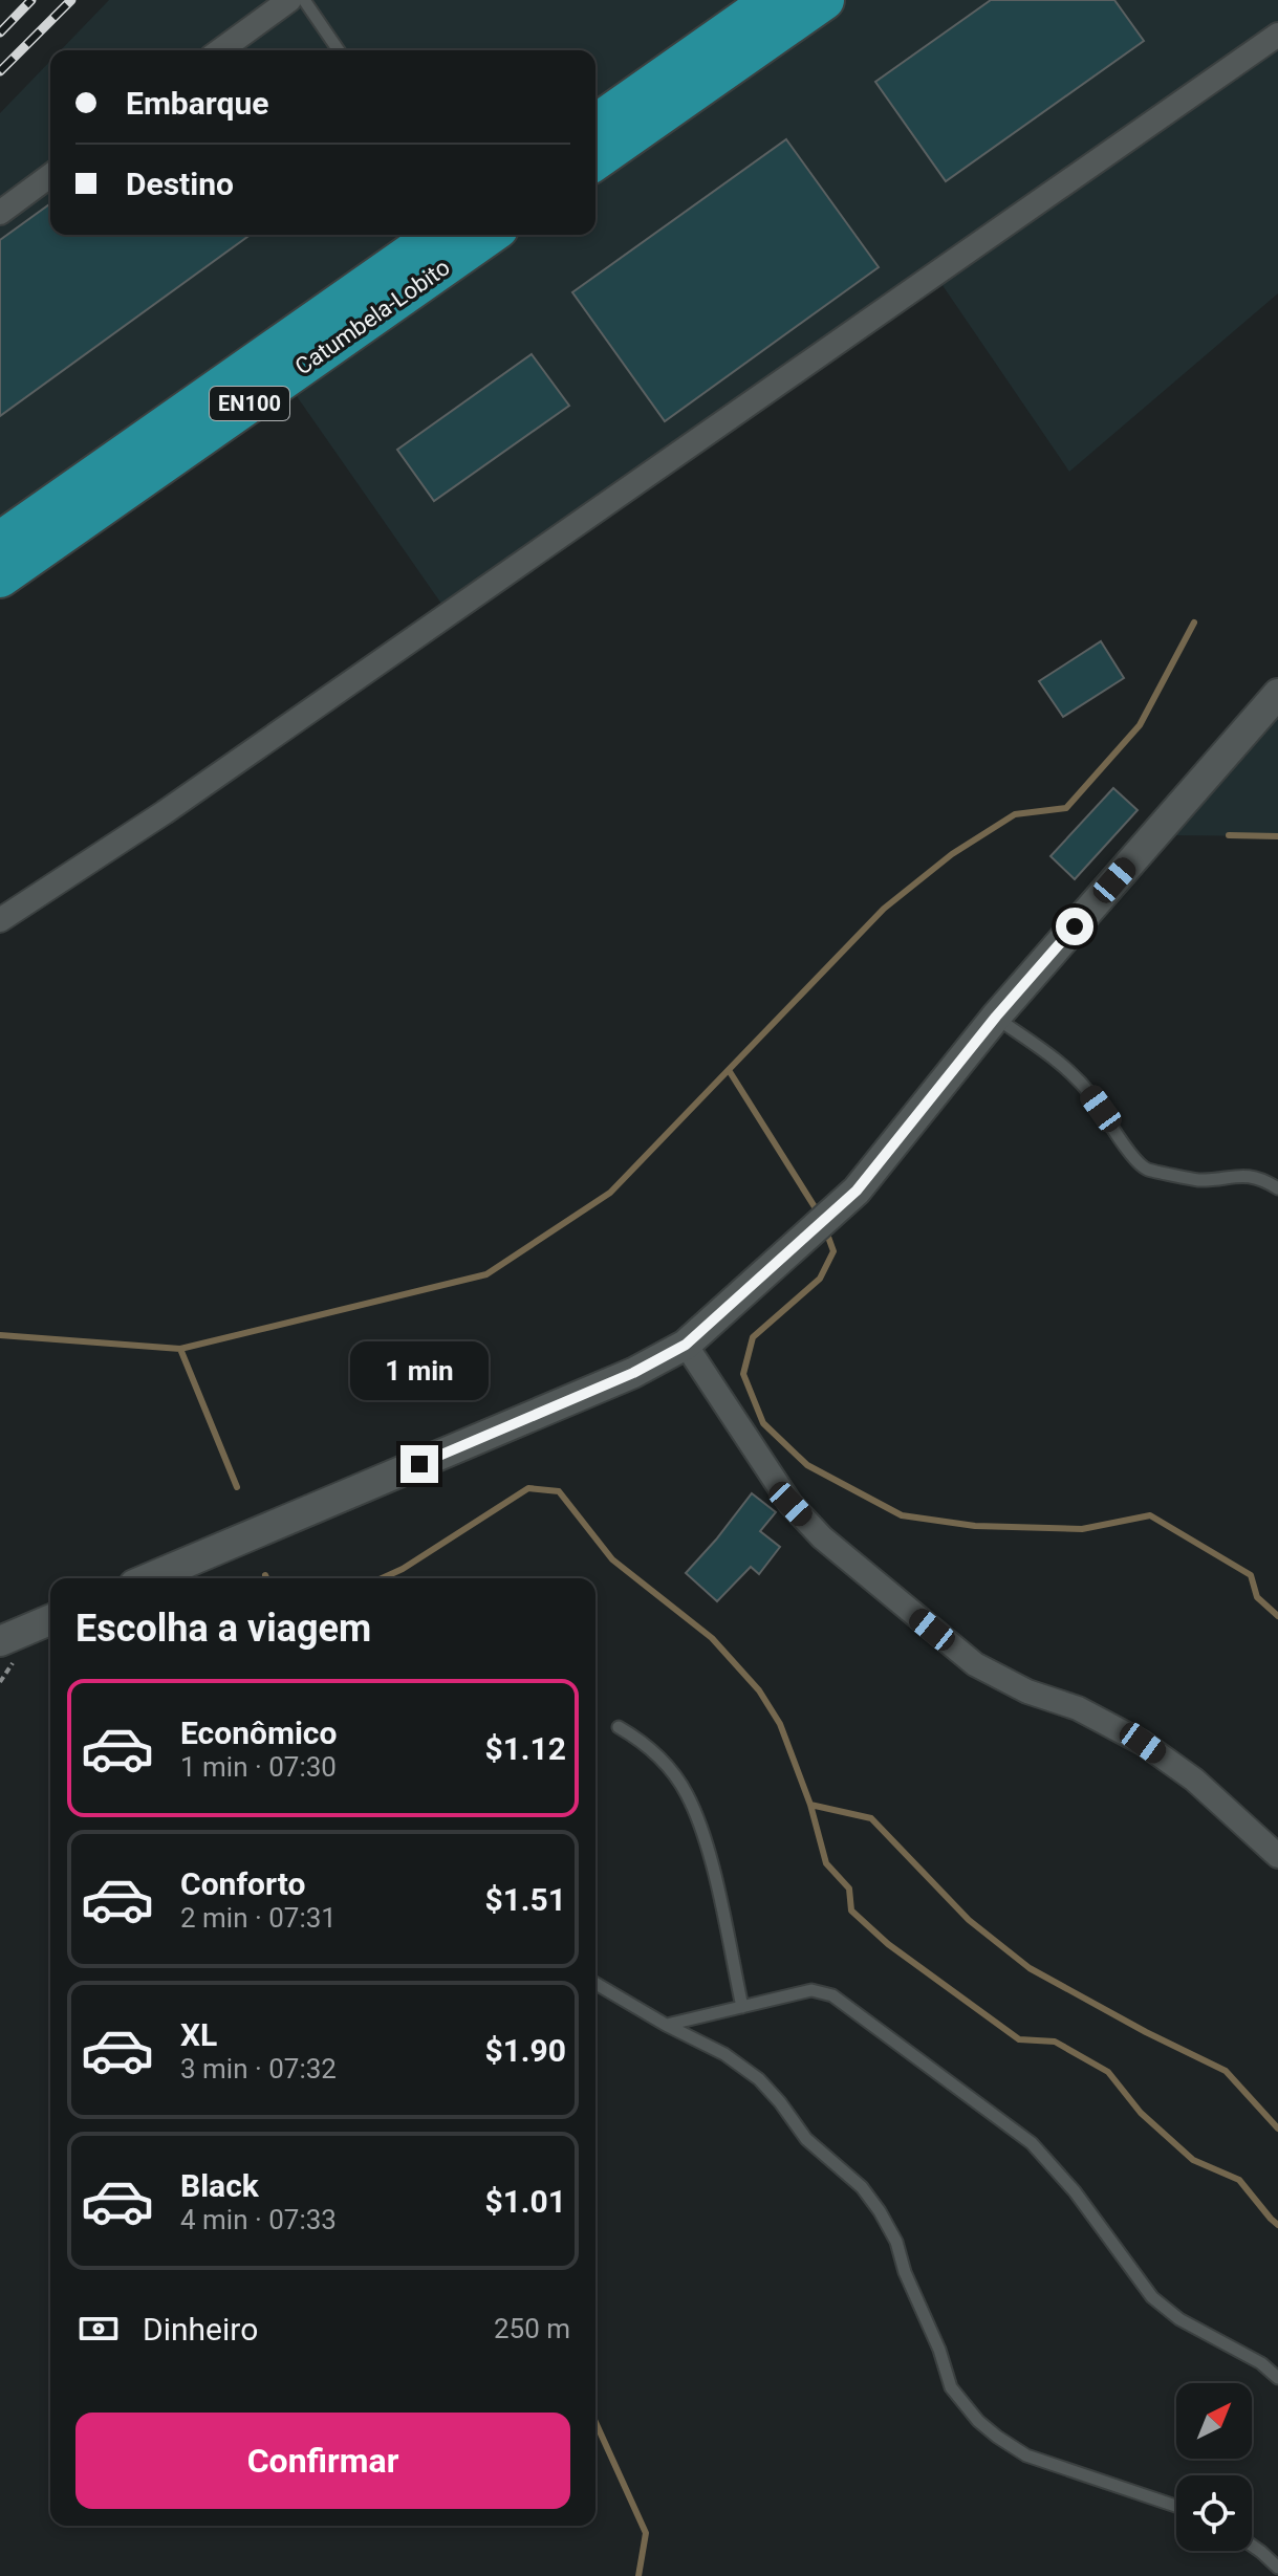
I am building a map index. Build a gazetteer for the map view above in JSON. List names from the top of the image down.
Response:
{
  "streets": {
    "highway": ["Catumbela-Lobito", "EN100"]
  },
  "north": "top right",
  "page": {
    "banner": ["Embarque", "Destino"],
    "bubble": "1 min",
    "heading": "Escolha a viagem",
    "list": [
      {
        "name": "Econômico",
        "note": "1 min · 07:30",
        "value": "$1.12"
      },
      {
        "name": "Conforto",
        "note": "2 min · 07:31",
        "value": "$1.51"
      },
      {
        "name": "XL",
        "note": "3 min · 07:32",
        "value": "$1.90"
      },
      {
        "name": "Black",
        "note": "4 min · 07:33",
        "value": "$1.01"
      }
    ],
    "pay": ["Dinheiro", "250 m"],
    "buttons": "Confirmar"
  }
}
